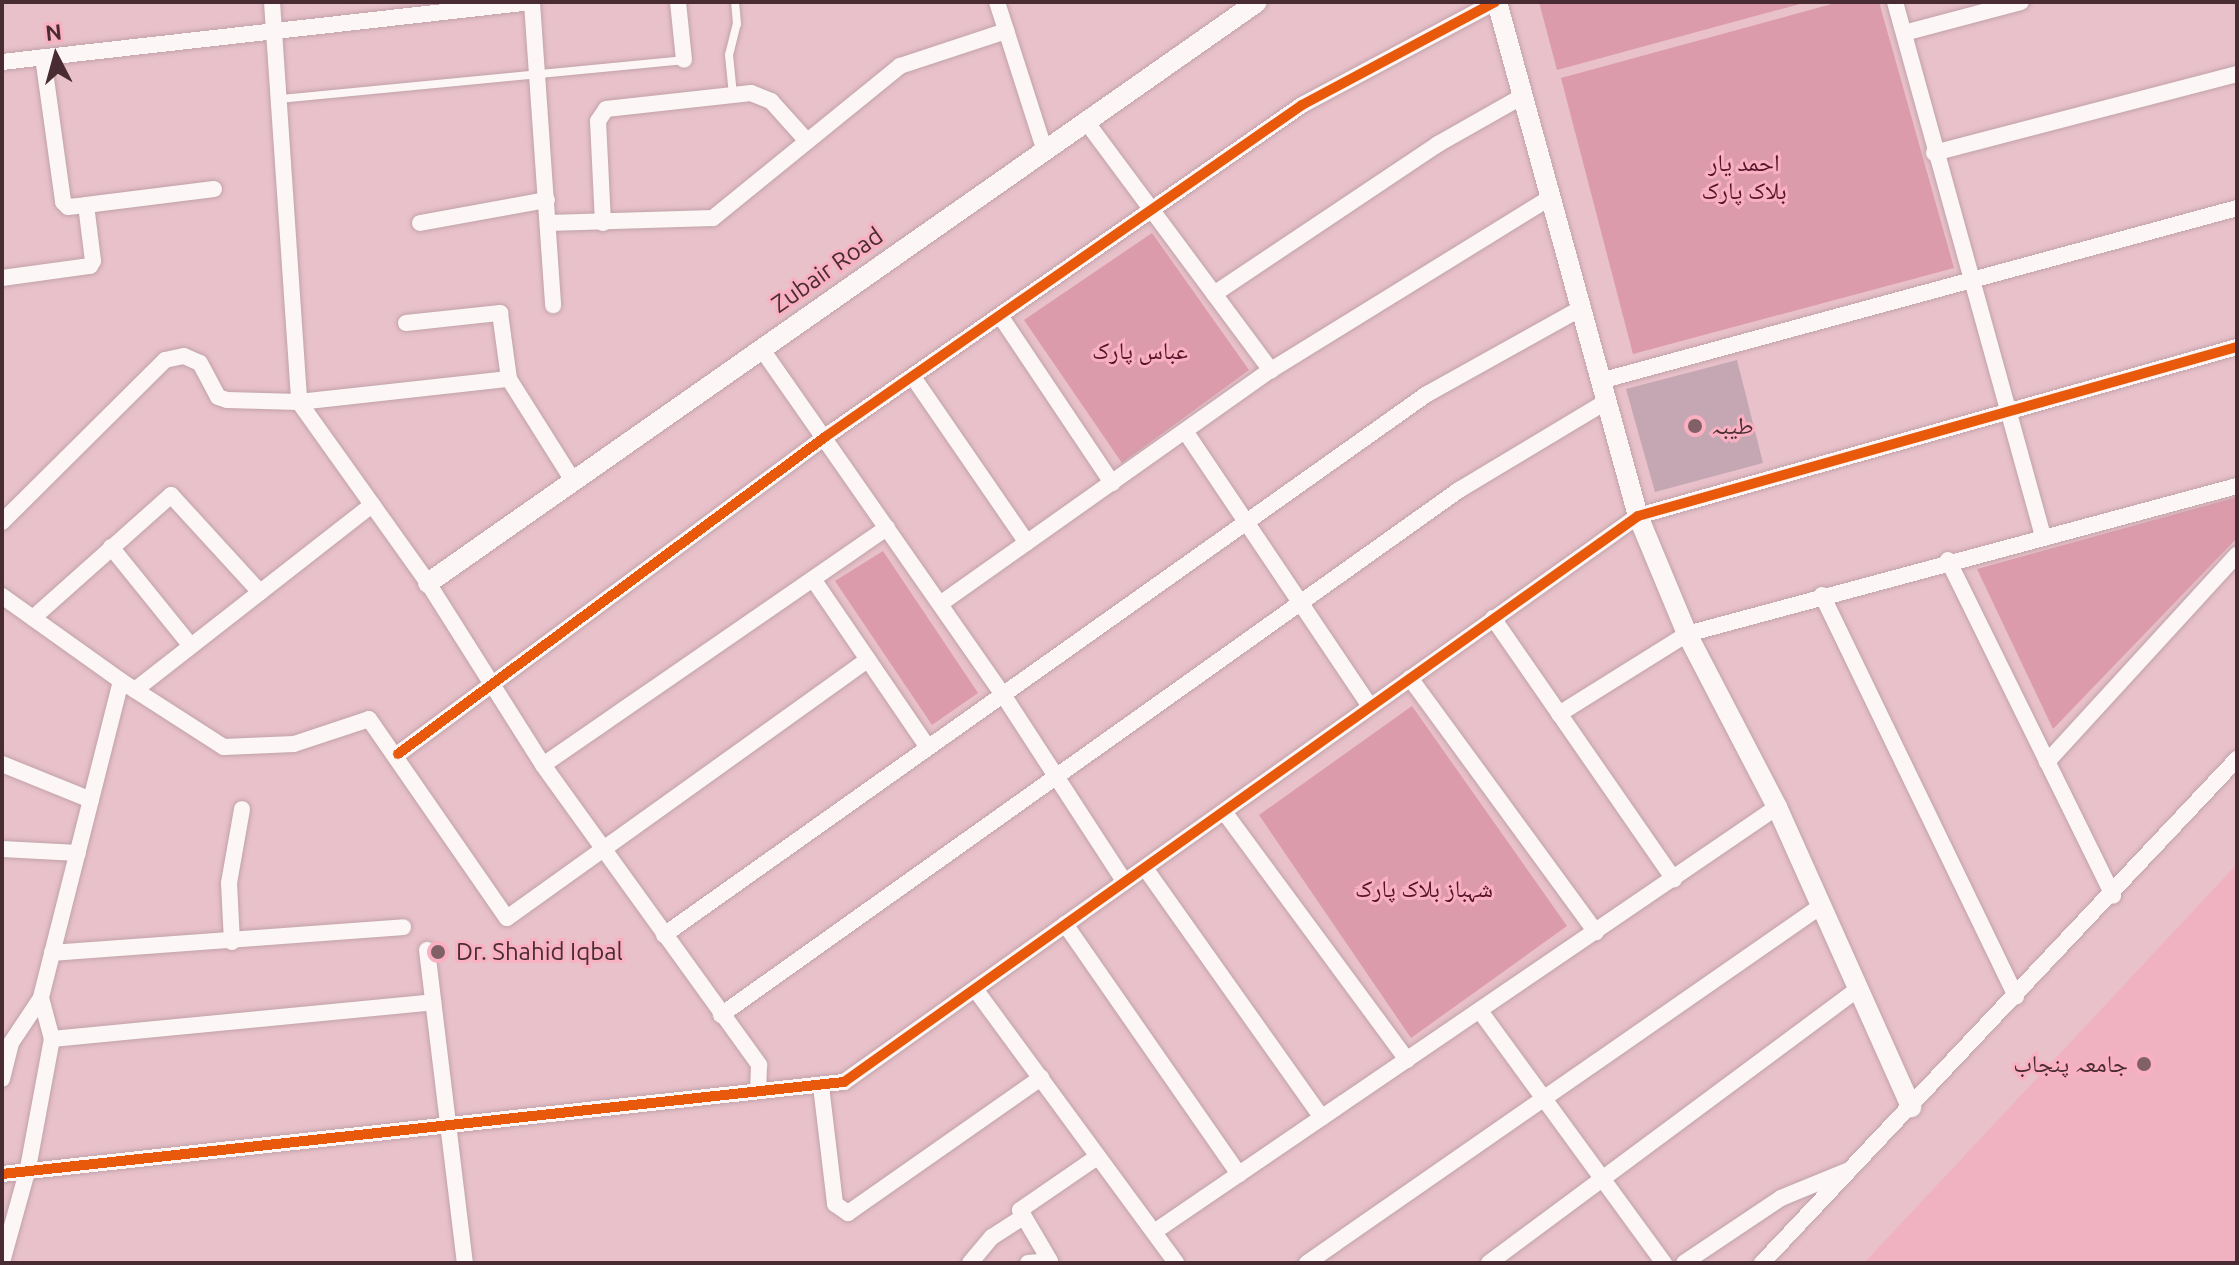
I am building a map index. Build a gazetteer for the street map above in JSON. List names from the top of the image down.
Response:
{
  "streets": {
    "street": ["Zubair Road"]
  },
  "parks": ["احمد یار بلاک پارک", "عباس پارک", "شہباز بلاک پارک"],
  "places": ["طیبہ", "Dr. Shahid Iqbal", "جامعہ پنجاب"],
  "north": "top"
}
